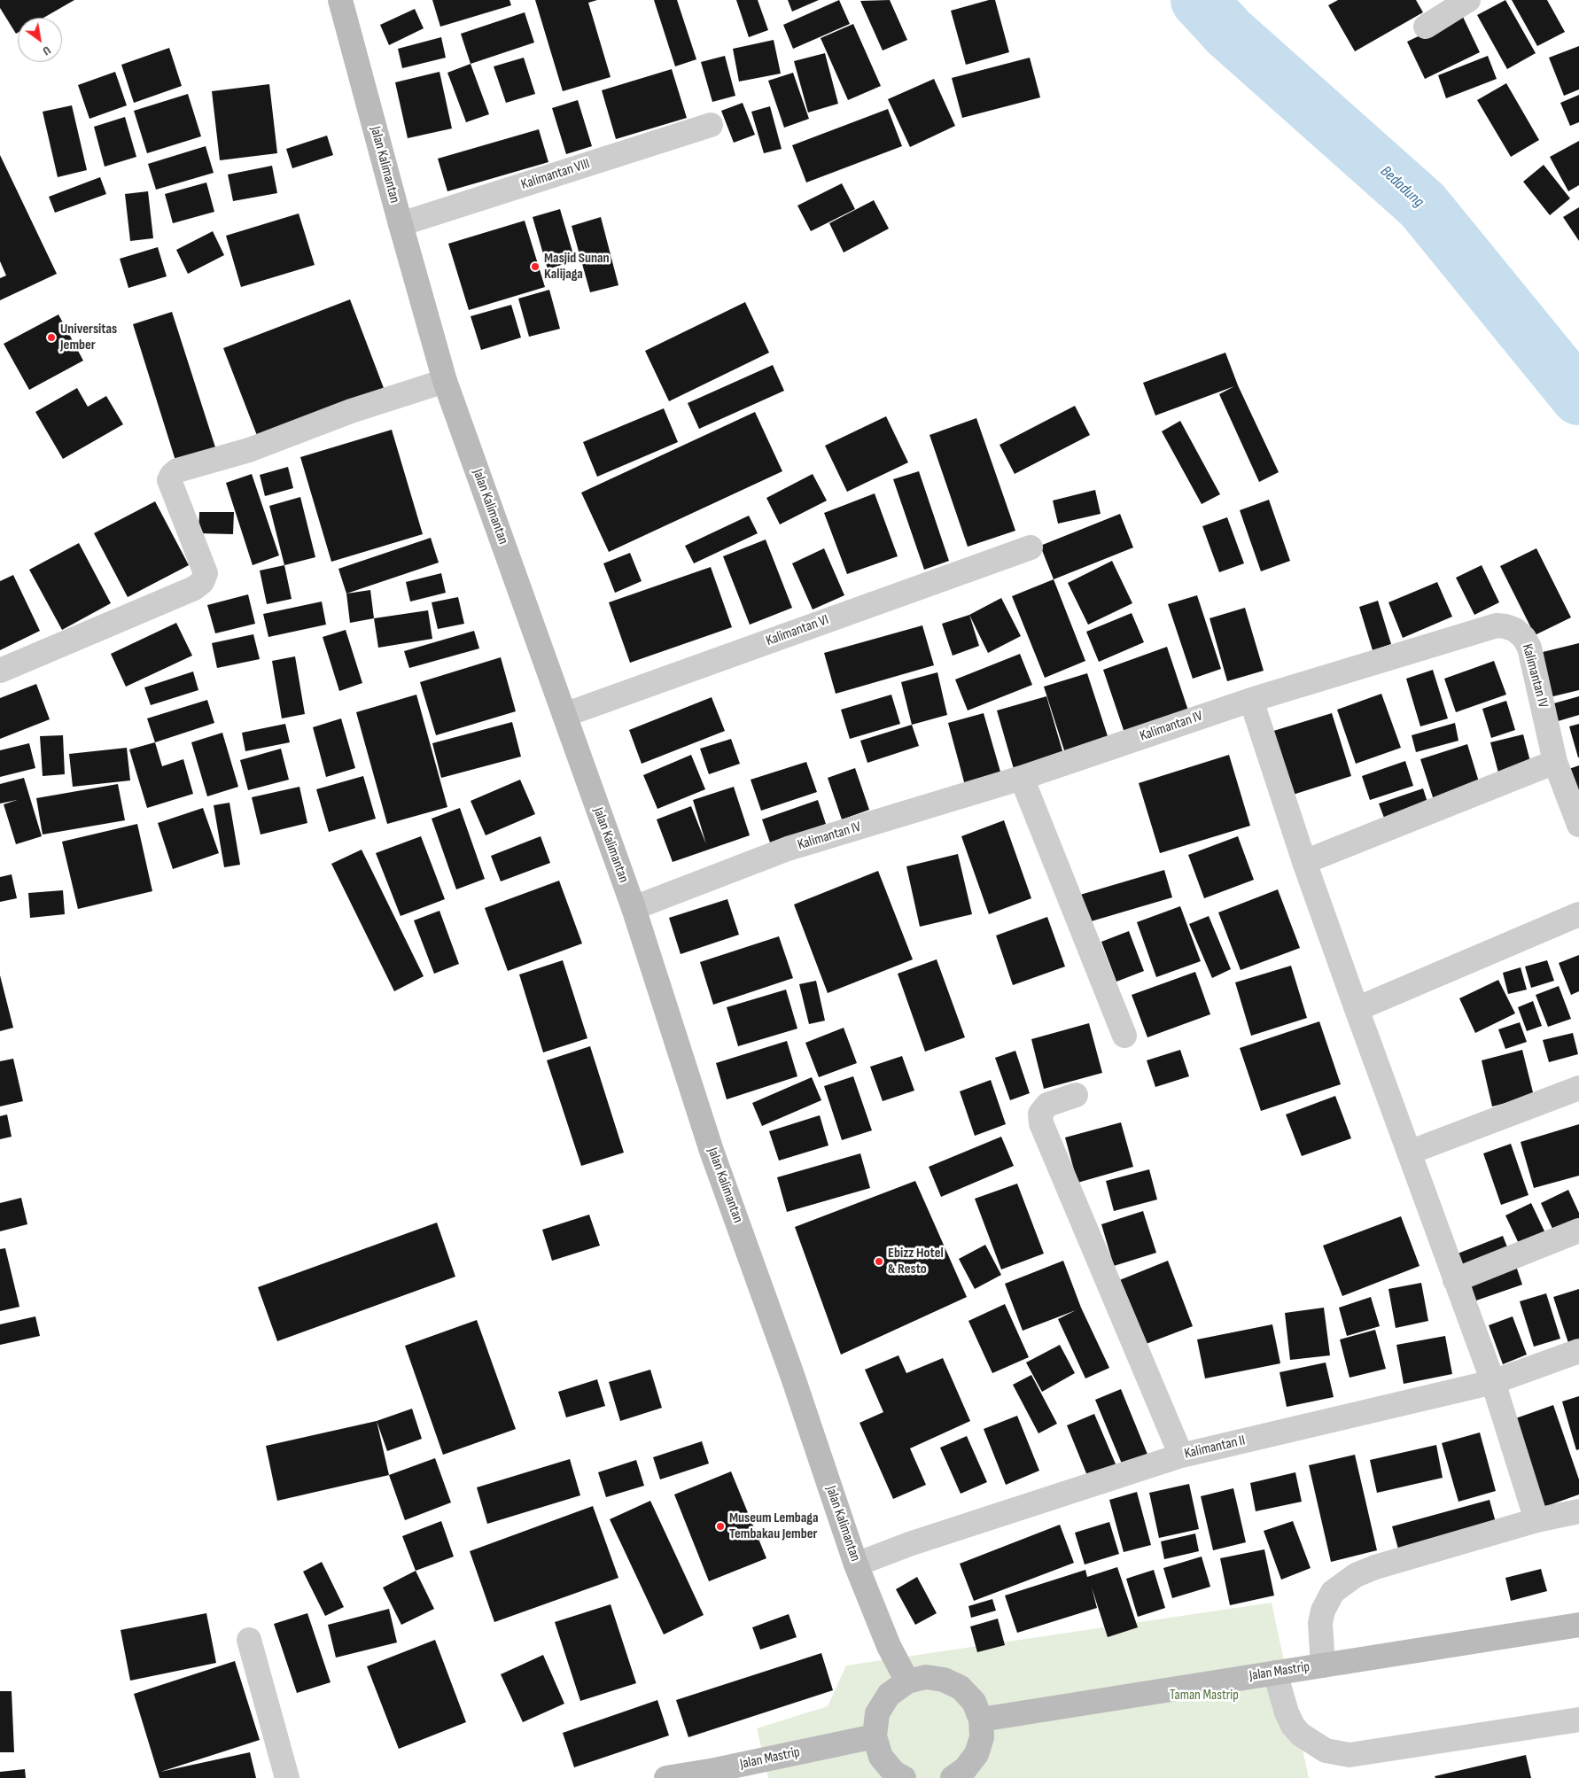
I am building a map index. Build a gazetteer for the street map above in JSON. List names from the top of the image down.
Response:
{
  "streets": {
    "main road": ["Jalan Kalimantan", "Jalan Mastrip"],
    "street": [
      "Kalimantan VIII",
      "Kalimantan VI",
      "Kalimantan IV",
      "Kalimantan II"
    ]
  },
  "crossings": [
    ["Jalan Kalimantan", "Kalimantan VIII"],
    ["Jalan Kalimantan", "Kalimantan VI"],
    ["Jalan Kalimantan", "Kalimantan IV"],
    ["Jalan Kalimantan", "Kalimantan II"]
  ],
  "water": ["Bedadung"],
  "parks": ["Taman Mastrip"],
  "places": [
    "Masjid Sunan Kalijaga",
    "Universitas Jember",
    "Ebizz Hotel & Resto",
    "Museum Lembaga Tembakau Jember"
  ],
  "north": "bottom right"
}
